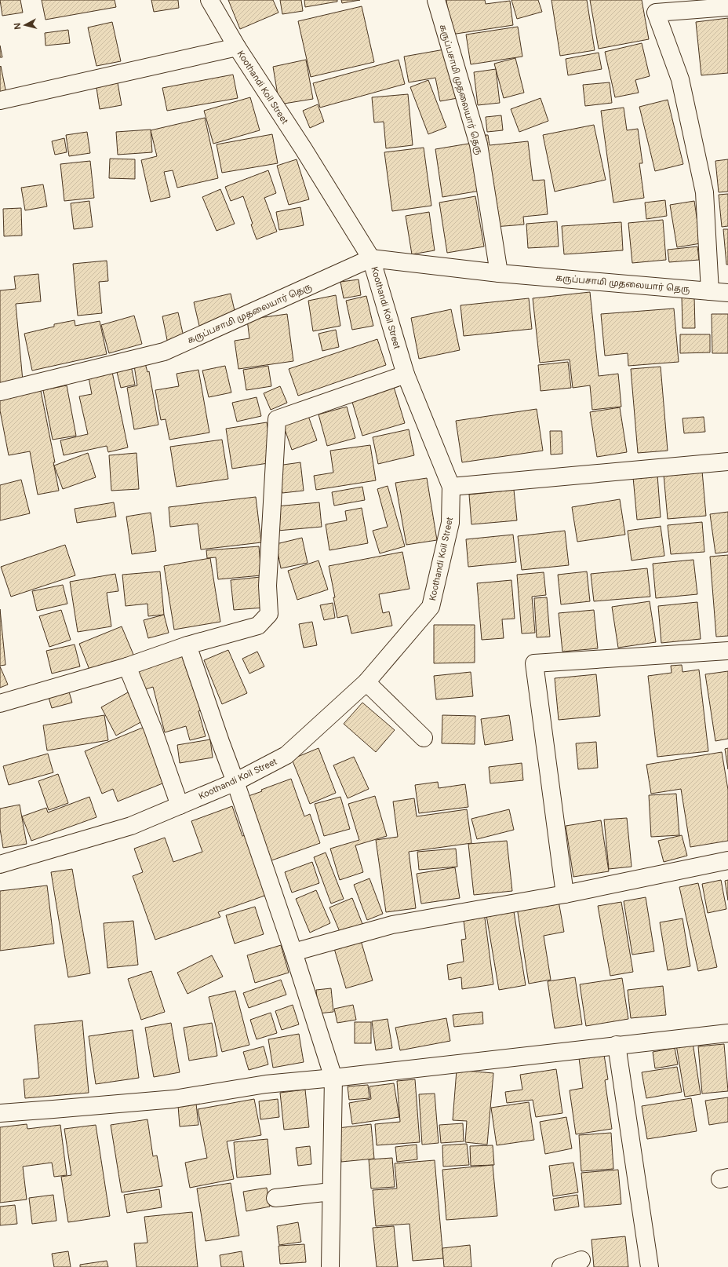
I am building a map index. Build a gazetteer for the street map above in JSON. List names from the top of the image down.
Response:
{
  "streets": {
    "street": ["Koothandi Koil Street", "கருப்பசாமி முதலையார் தெரு"]
  },
  "crossings": [
    ["Koothandi Koil Street", "கருப்பசாமி முதலையார் தெரு"]
  ],
  "north": "left"
}
